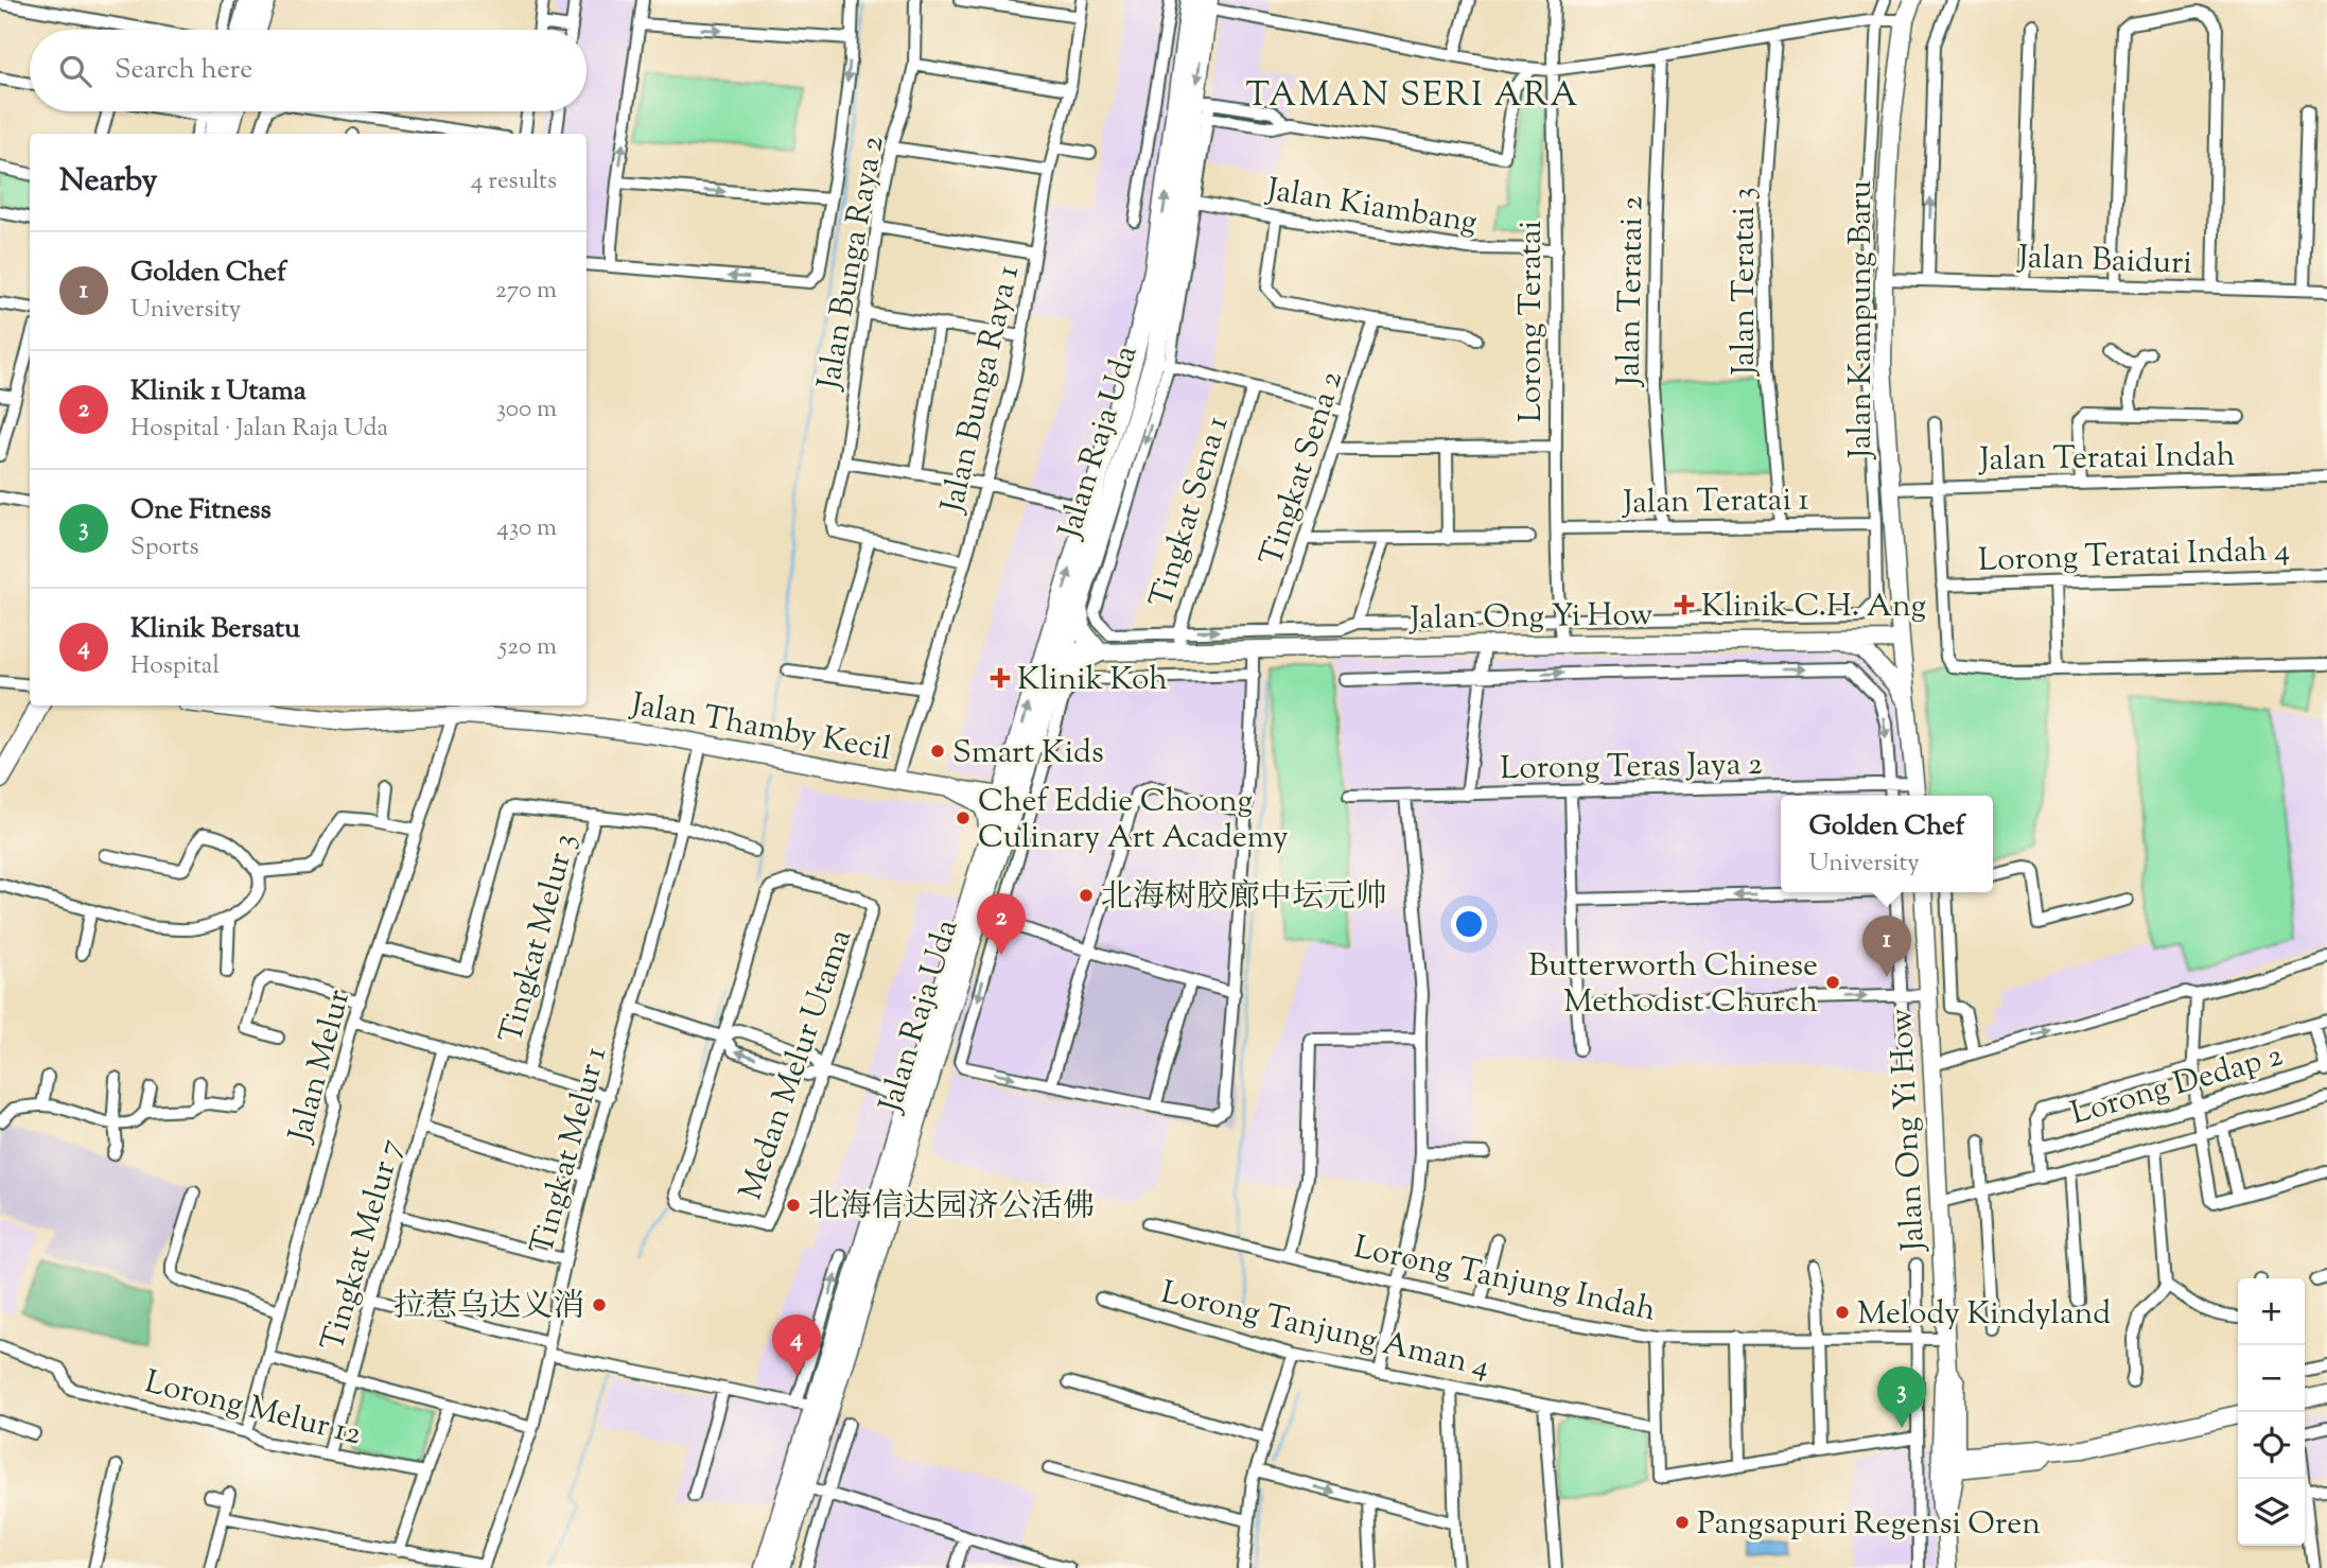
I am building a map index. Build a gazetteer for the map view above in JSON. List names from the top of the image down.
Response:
{
  "streets": {
    "main road": [
      "Jalan Kampung Baru",
      "Jalan Raja Uda",
      "Jalan Ong Yi How",
      "Jalan Thamby Kecil"
    ],
    "street": [
      "Jalan Kiambang",
      "Jalan Baiduri",
      "Jalan Bunga Raya 2",
      "Jalan Teratai 3",
      "Jalan Teratai 2",
      "Lorong Teratai",
      "Jalan Bunga Raya 1",
      "Jalan Teratai Indah",
      "Tingkat Sena 2",
      "Jalan Teratai 1",
      "Tingkat Sena 1",
      "Lorong Teratai Indah 4",
      "Lorong Teras Jaya 2",
      "Tingkat Melur 3",
      "Medan Melur Utama",
      "Jalan Melur",
      "Lorong Dedap 2",
      "Tingkat Melur 1",
      "Tingkat Melur 7",
      "Lorong Tanjung Indah",
      "Lorong Tanjung Aman 4",
      "Lorong Melur 12"
    ]
  },
  "crossings": [
    ["Jalan Kiambang", "Lorong Teratai"],
    ["Jalan Kiambang", "Jalan Raja Uda"],
    ["Jalan Baiduri", "Jalan Kampung Baru"],
    ["Jalan Teratai 3", "Jalan Teratai 1"],
    ["Jalan Teratai 2", "Jalan Teratai 1"],
    ["Jalan Kampung Baru", "Jalan Teratai Indah"],
    ["Jalan Kampung Baru", "Jalan Ong Yi How"],
    ["Lorong Teratai", "Jalan Teratai 1"],
    ["Lorong Teratai", "Jalan Ong Yi How"],
    ["Jalan Bunga Raya 1", "Jalan Thamby Kecil"],
    ["Jalan Raja Uda", "Jalan Ong Yi How"],
    ["Jalan Raja Uda", "Jalan Thamby Kecil"],
    ["Tingkat Sena 2", "Jalan Ong Yi How"],
    ["Jalan Teratai 1", "Jalan Ong Yi How"],
    ["Tingkat Sena 1", "Jalan Ong Yi How"],
    ["Jalan Ong Yi How", "Lorong Teras Jaya 2"],
    ["Jalan Ong Yi How", "Lorong Tanjung Indah"],
    ["Jalan Thamby Kecil", "Jalan Melur"],
    ["Jalan Thamby Kecil", "Tingkat Melur 1"],
    ["Jalan Melur", "Lorong Melur 12"],
    ["Tingkat Melur 7", "Lorong Melur 12"]
  ],
  "districts": ["TAMAN SERI ARA"],
  "places": {
    "health": ["Klinik C.H. Ang", "Klinik Koh"],
    "other": [
      "Smart Kids",
      "Chef Eddie Choong Culinary Art Academy",
      "北海树胶廊中坛元帅",
      "Butterworth Chinese Methodist Church",
      "北海信达园济公活佛",
      "拉惹乌达义消",
      "Melody Kindyland",
      "Pangsapuri Regensi Oren"
    ]
  },
  "page": {
    "search": "Search here",
    "heading": ["Nearby", "4 results"],
    "list": [
      {
        "mark": "1",
        "name": "Golden Chef",
        "note": "University",
        "value": "270 m"
      },
      {
        "mark": "2",
        "name": "Klinik 1 Utama",
        "note": "Hospital · Jalan Raja Uda",
        "value": "300 m"
      },
      {
        "mark": "3",
        "name": "One Fitness",
        "note": "Sports",
        "value": "430 m"
      },
      {
        "mark": "4",
        "name": "Klinik Bersatu",
        "note": "Hospital",
        "value": "520 m"
      }
    ],
    "popup": ["Golden Chef", "University"],
    "pins": [
      "2",
      "1",
      "4",
      "3"
    ],
    "map_buttons": ["+", "−"]
  }
}
